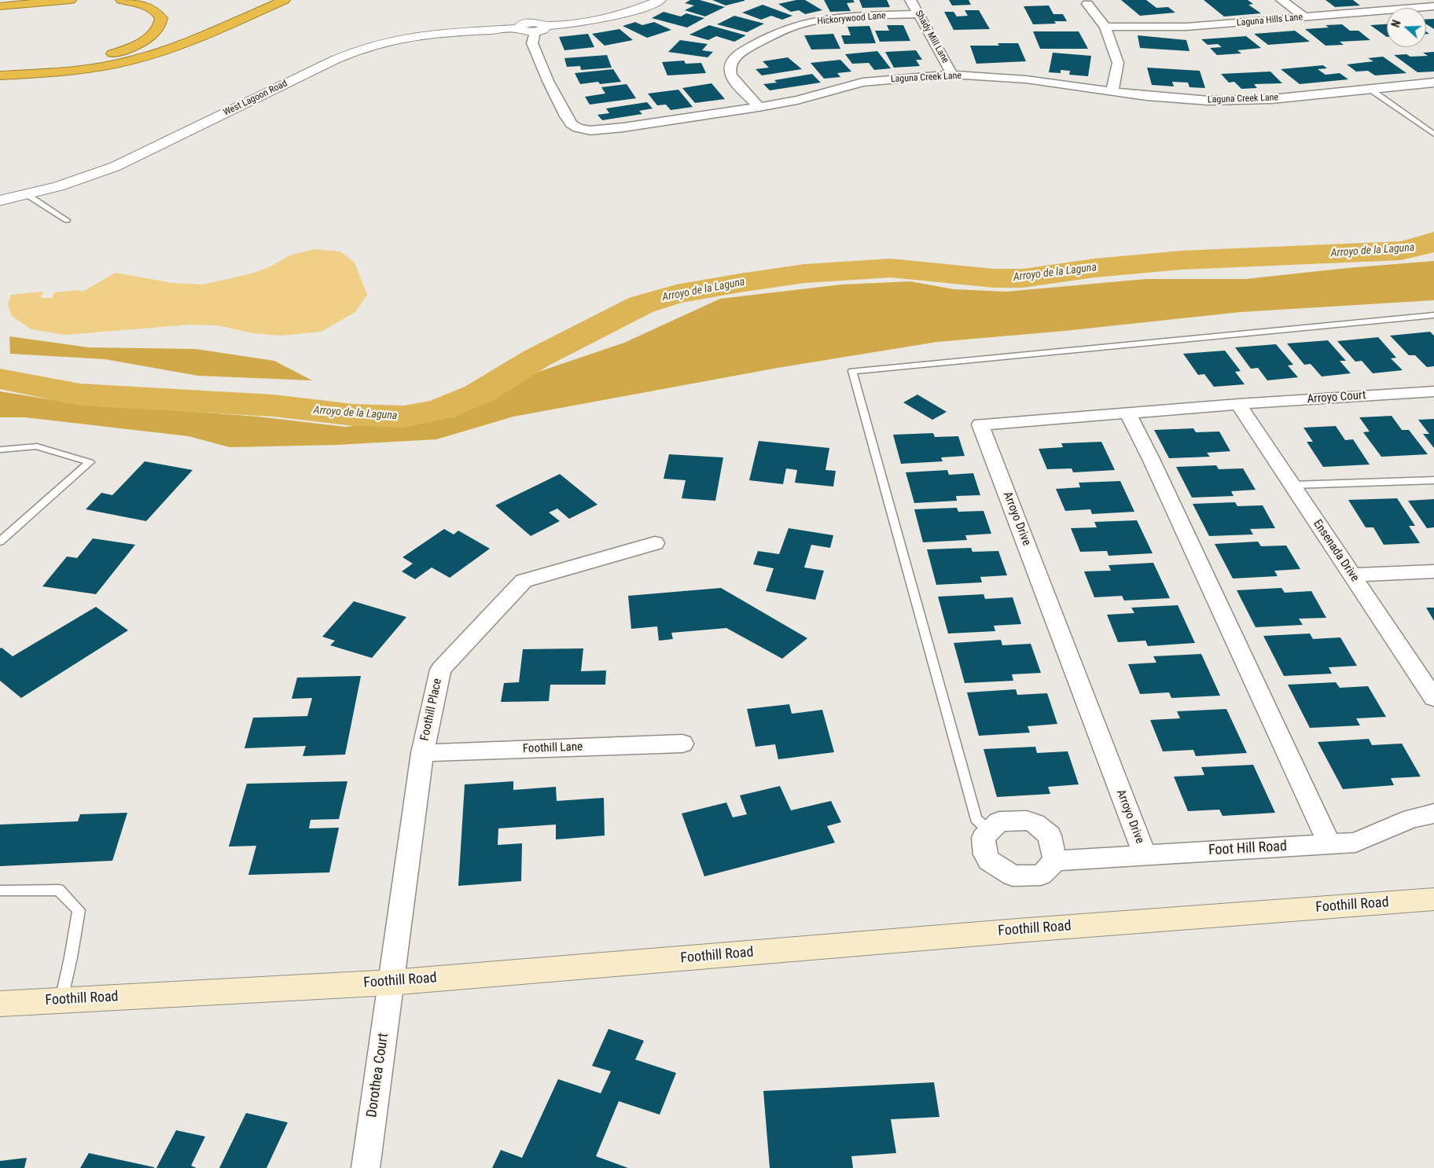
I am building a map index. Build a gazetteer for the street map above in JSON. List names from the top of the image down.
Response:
{
  "streets": {
    "main road": ["Foothill Road"],
    "street": [
      "Hickorywood Lane",
      "Laguna Hills Lane",
      "Shady Mill Lane",
      "Laguna Creek Lane",
      "West Lagoon Road",
      "Arroyo Court",
      "Arroyo Drive",
      "Ensenada Drive",
      "Foothill Place",
      "Foothill Lane",
      "Foot Hill Road",
      "Dorothea Court"
    ]
  },
  "crossings": [
    ["Hickorywood Lane", "Shady Mill Lane"],
    ["Hickorywood Lane", "Laguna Creek Lane"],
    ["Shady Mill Lane", "Laguna Creek Lane"],
    ["Laguna Creek Lane", "West Lagoon Road"],
    ["Arroyo Court", "Arroyo Drive"],
    ["Arroyo Court", "Ensenada Drive"],
    ["Arroyo Drive", "Ensenada Drive"],
    ["Arroyo Drive", "Foot Hill Road"],
    ["Foothill Place", "Foothill Lane"],
    ["Foothill Place", "Foothill Road"],
    ["Foothill Place", "Dorothea Court"],
    ["Foothill Road", "Dorothea Court"]
  ],
  "water": ["Arroyo de la Laguna"],
  "north": "left"
}
